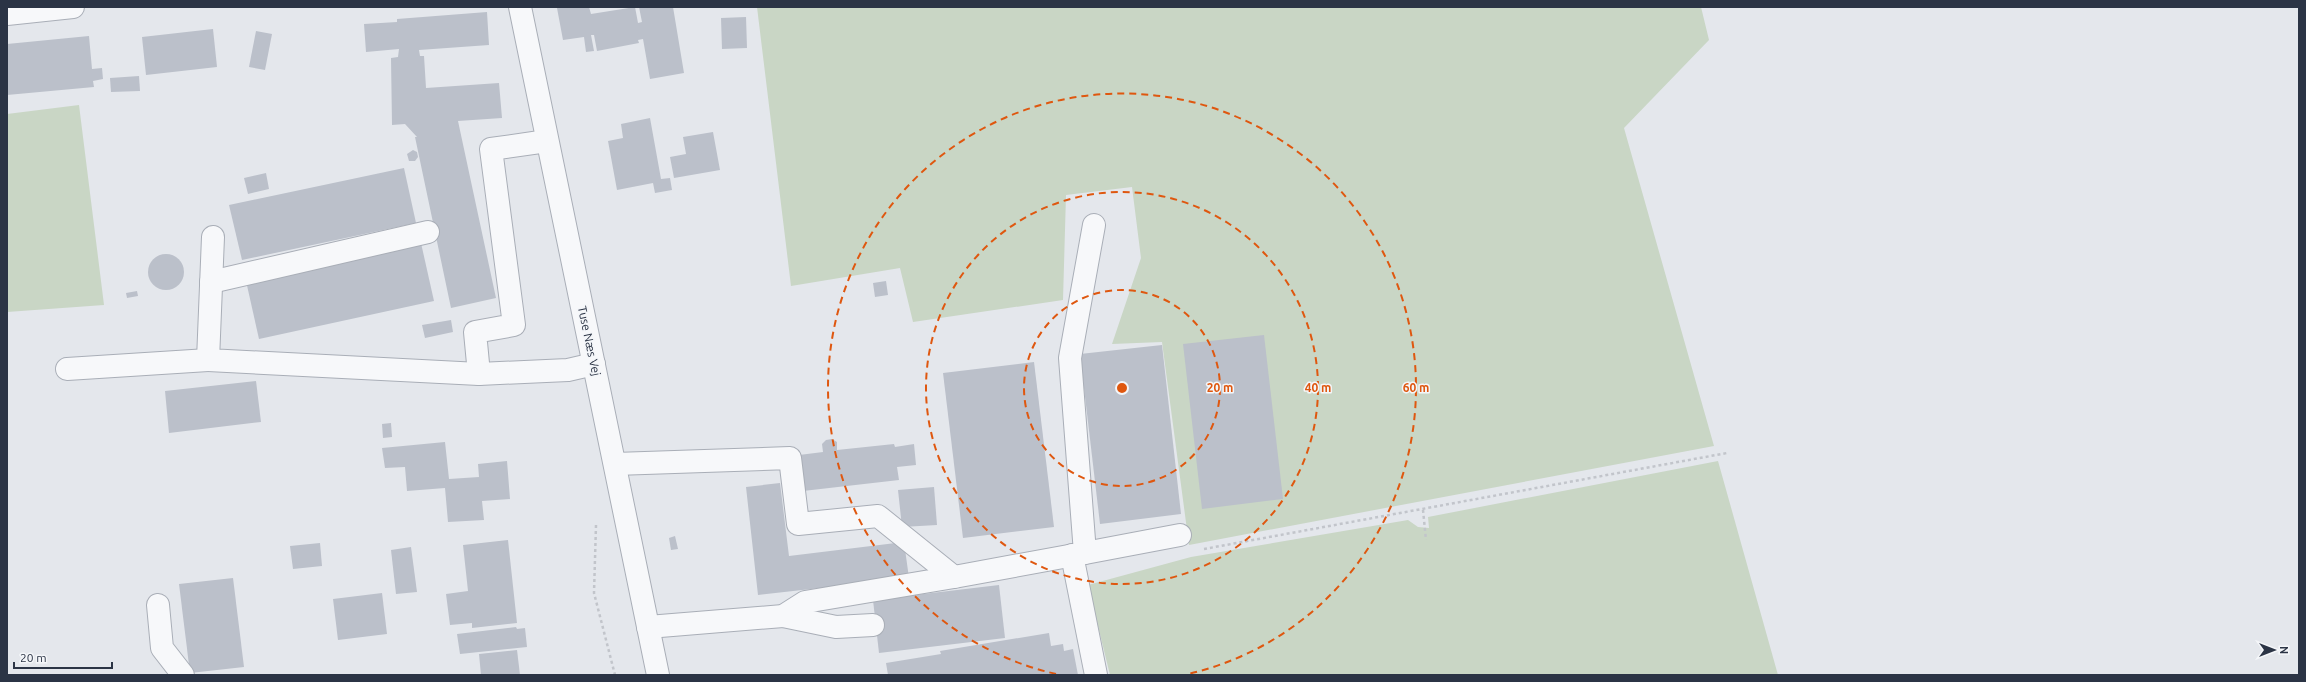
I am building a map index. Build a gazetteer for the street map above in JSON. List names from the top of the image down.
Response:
{
  "streets": {
    "street": ["Tuse Næs Vej"]
  },
  "scale_bar": "20 m",
  "north": "right",
  "rings": ["20 m", "40 m", "60 m"]
}
